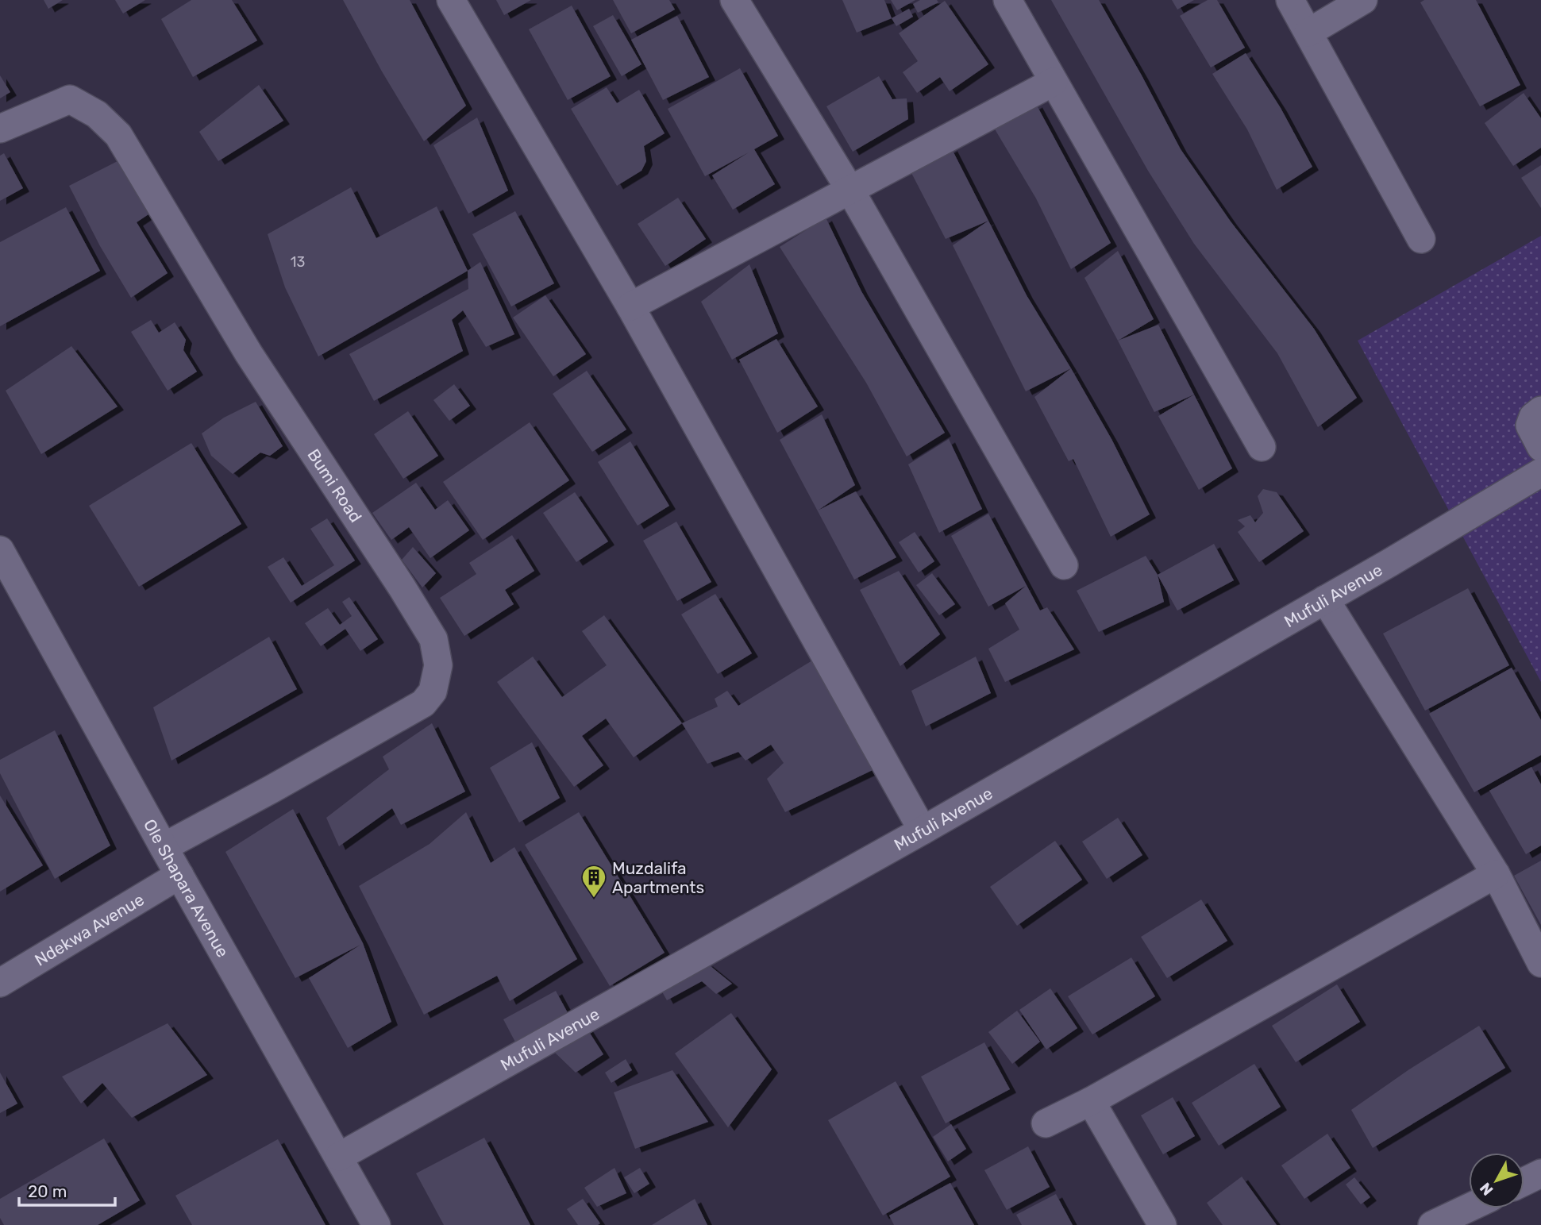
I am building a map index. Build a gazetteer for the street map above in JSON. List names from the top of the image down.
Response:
{
  "streets": {
    "street": [
      "Bumi Road",
      "Mufuli Avenue",
      "Ole Shapara Avenue",
      "Ndekwa Avenue"
    ]
  },
  "crossings": [
    ["Bumi Road", "Ole Shapara Avenue"],
    ["Mufuli Avenue", "Ole Shapara Avenue"],
    ["Ole Shapara Avenue", "Ndekwa Avenue"]
  ],
  "places": {
    "building": ["Muzdalifa Apartments"]
  },
  "house_numbers": ["13"],
  "scale_bar": "20 m",
  "north": "bottom left"
}
